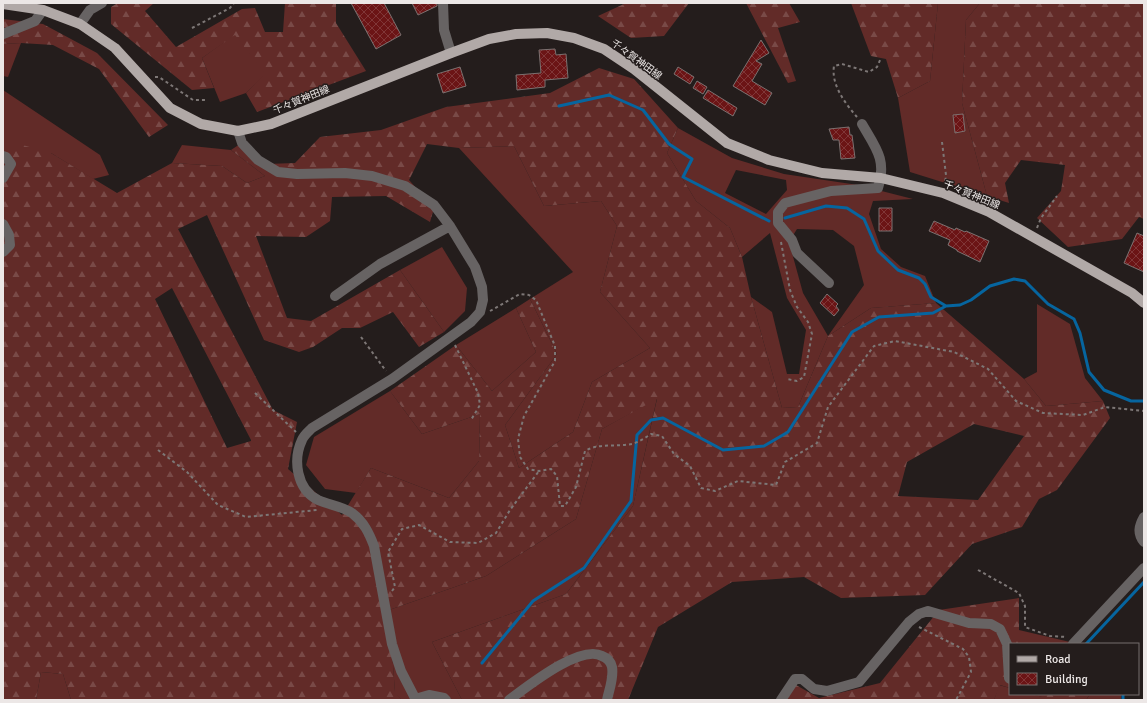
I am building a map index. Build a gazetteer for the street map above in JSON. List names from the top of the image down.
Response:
{
  "streets": {
    "main road": ["千々賀神田線"]
  },
  "legend": ["Road", "Building"]
}
